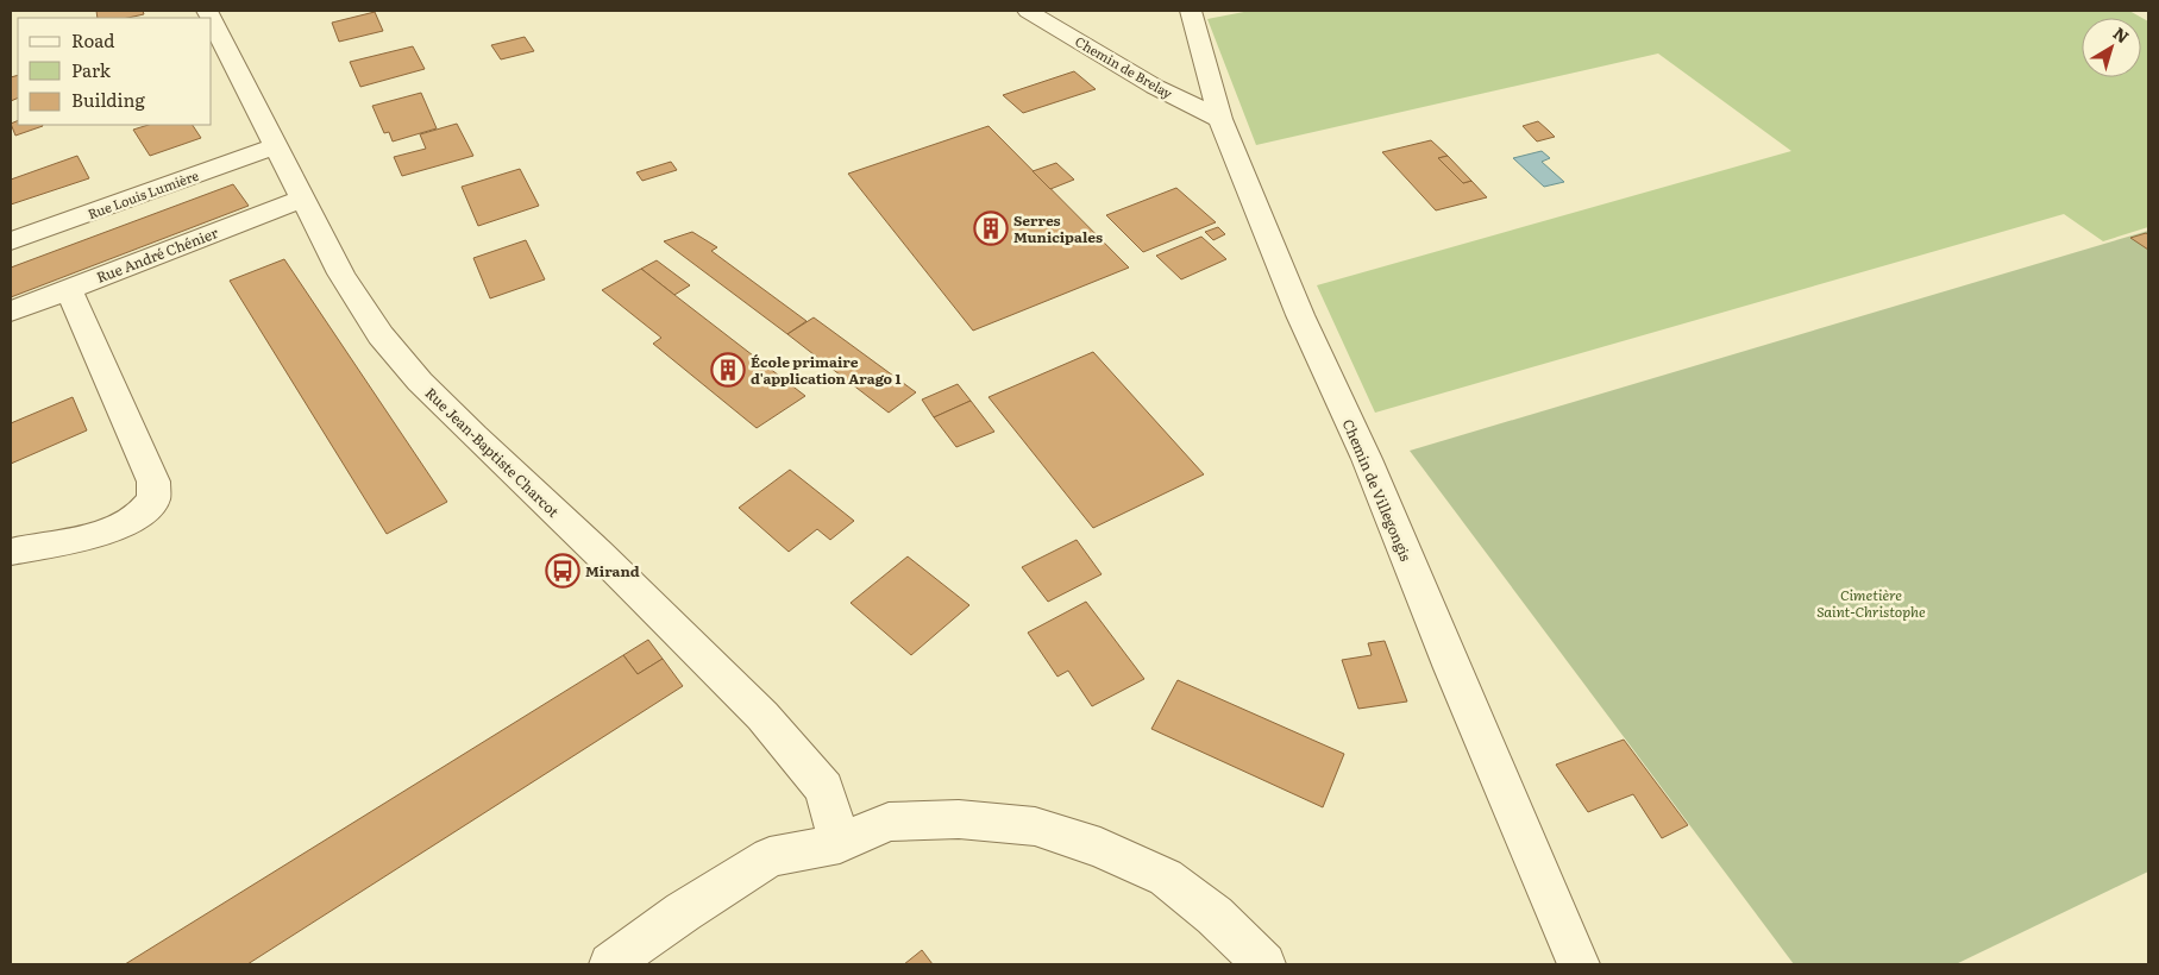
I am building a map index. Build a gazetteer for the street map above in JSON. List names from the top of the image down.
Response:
{
  "streets": {
    "street": [
      "Chemin de Brelay",
      "Rue Louis Lumière",
      "Rue André Chénier",
      "Rue Jean-Baptiste Charcot",
      "Chemin de Villegongis"
    ]
  },
  "crossings": [
    ["Chemin de Brelay", "Chemin de Villegongis"],
    ["Rue Louis Lumière", "Rue Jean-Baptiste Charcot"],
    ["Rue André Chénier", "Rue Jean-Baptiste Charcot"]
  ],
  "parks": ["Cimetière Saint-Christophe"],
  "places": {
    "building": ["Serres Municipales", "École primaire d'application Arago 1"],
    "bus stop": ["Mirand"]
  },
  "legend": ["Road", "Park", "Building"],
  "north": "top right"
}
